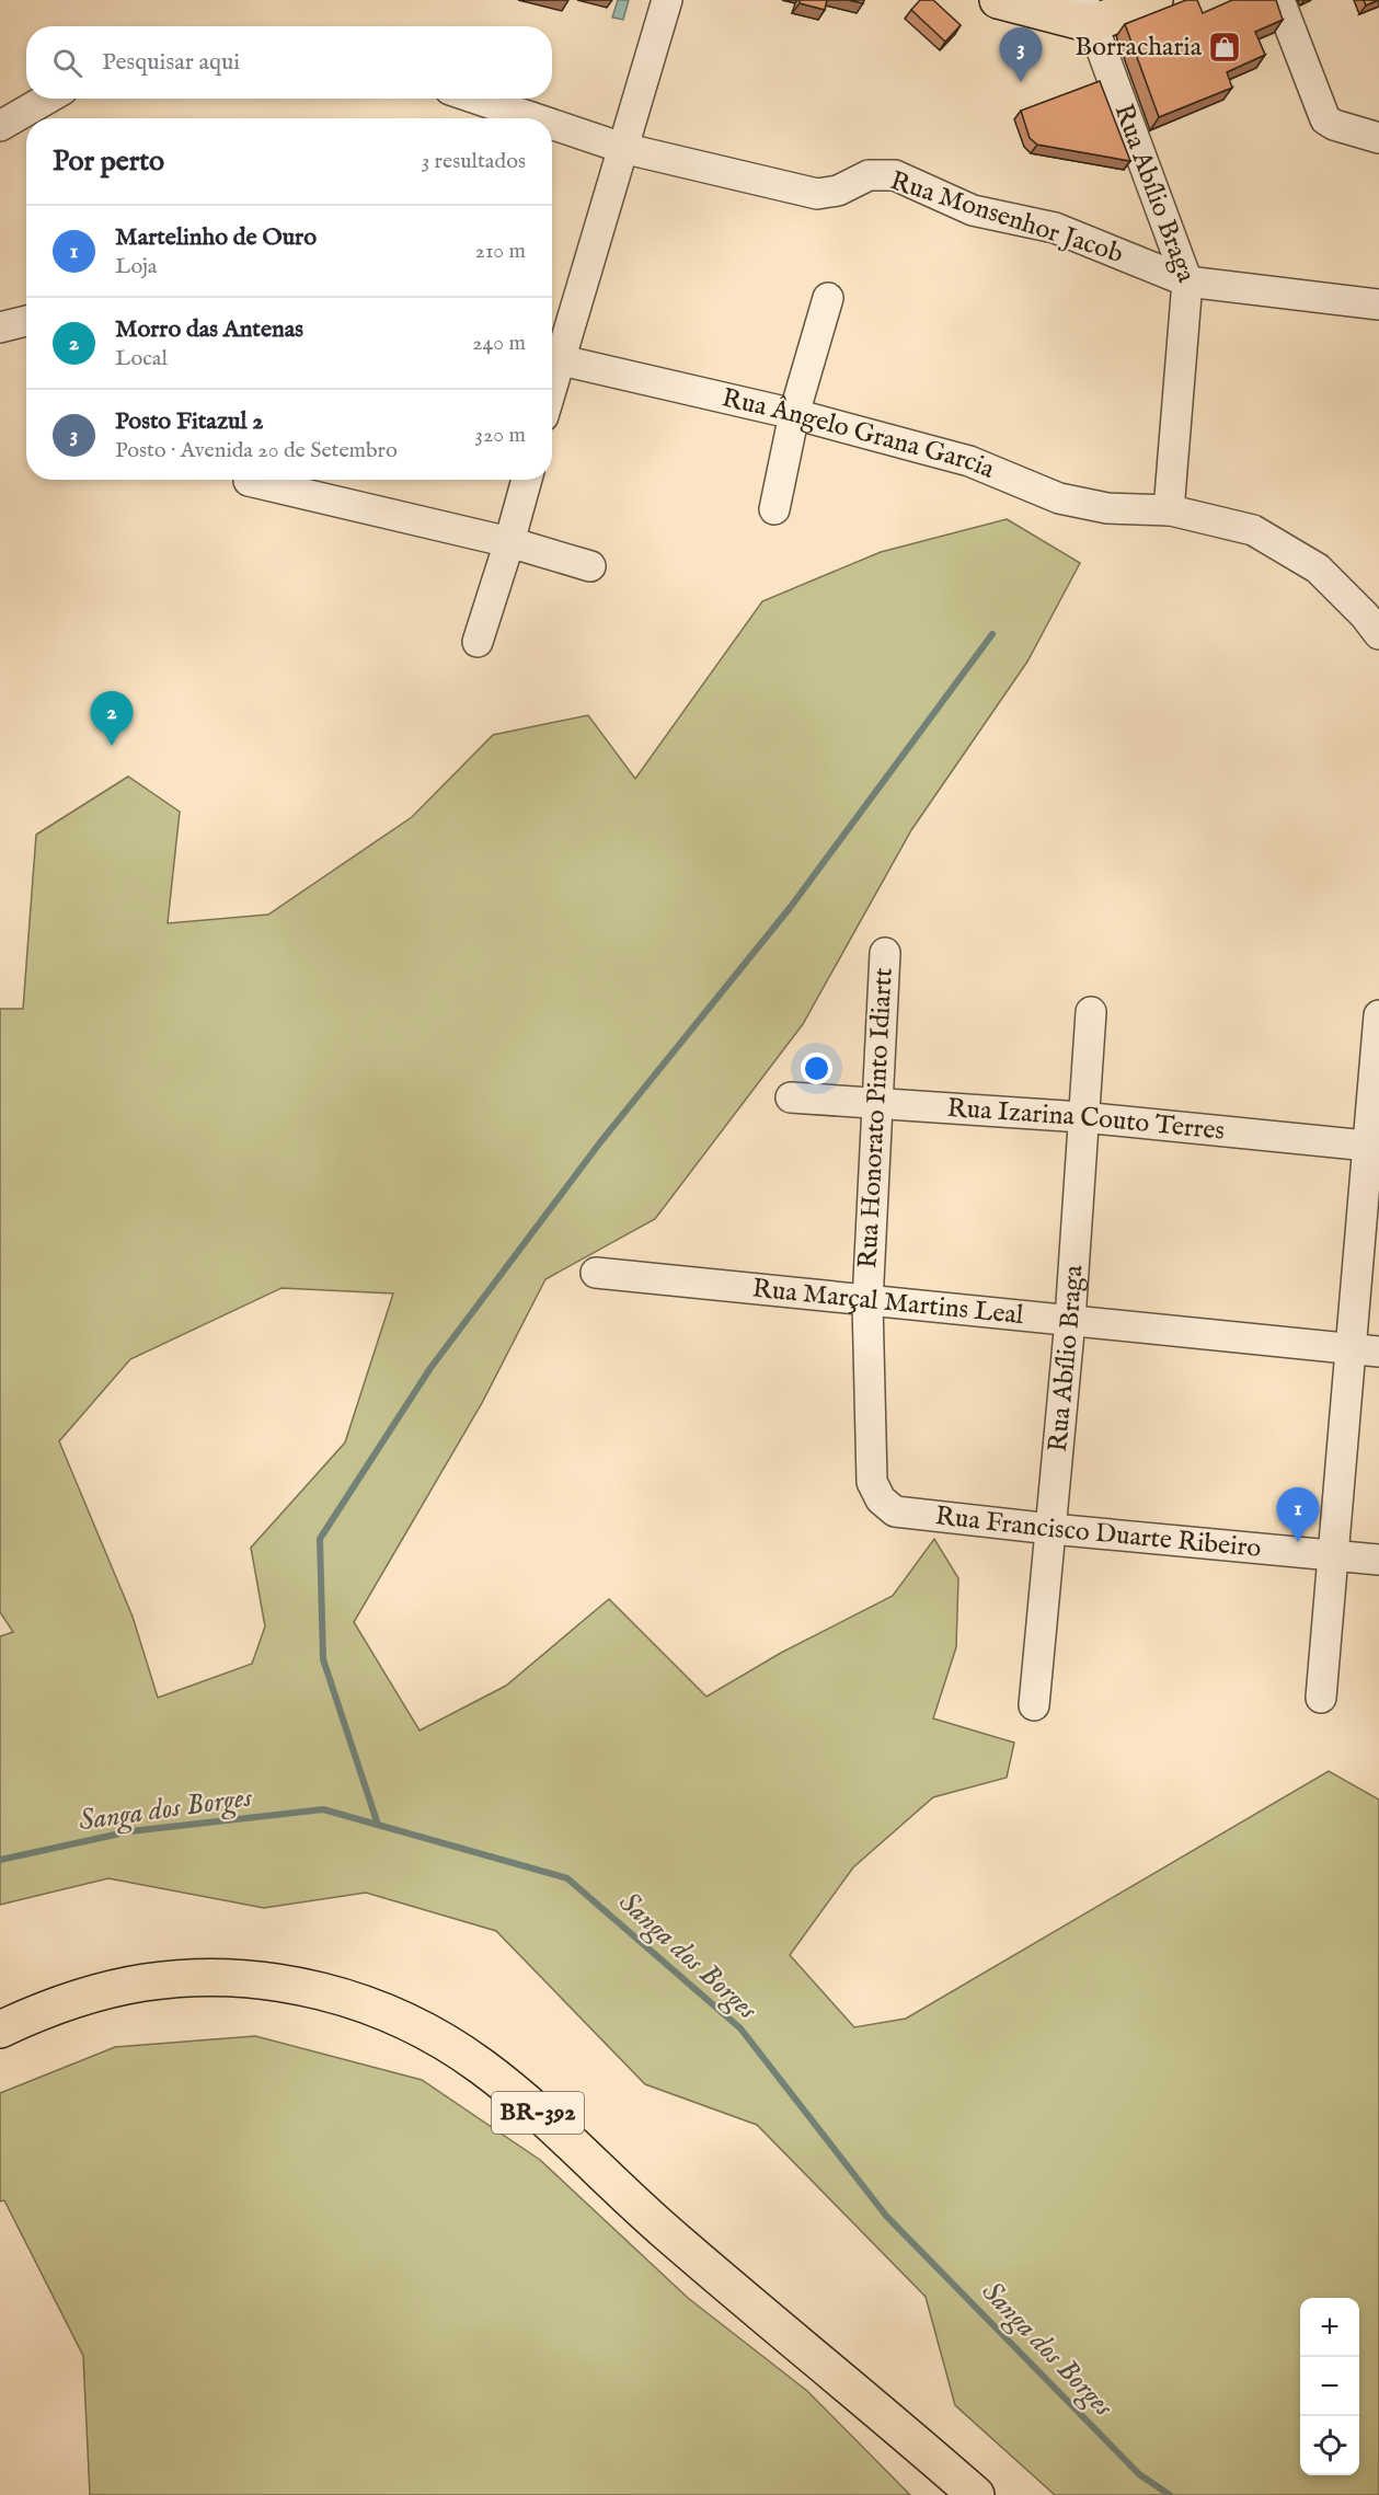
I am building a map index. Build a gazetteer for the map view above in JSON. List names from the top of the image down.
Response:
{
  "streets": {
    "main road": ["BR-392"],
    "street": [
      "Rua Abílio Braga",
      "Rua Monsenhor Jacob",
      "Rua Ângelo Grana Garcia",
      "Rua Honorato Pinto Idiartt",
      "Rua Izarina Couto Terres",
      "Rua Marçal Martins Leal",
      "Rua Francisco Duarte Ribeiro"
    ]
  },
  "crossings": [
    ["Rua Abílio Braga", "Rua Monsenhor Jacob"],
    ["Rua Abílio Braga", "Rua Ângelo Grana Garcia"],
    ["Rua Abílio Braga", "Rua Izarina Couto Terres"],
    ["Rua Abílio Braga", "Rua Marçal Martins Leal"],
    ["Rua Abílio Braga", "Rua Francisco Duarte Ribeiro"],
    ["Rua Honorato Pinto Idiartt", "Rua Izarina Couto Terres"],
    ["Rua Honorato Pinto Idiartt", "Rua Marçal Martins Leal"],
    ["Rua Honorato Pinto Idiartt", "Rua Francisco Duarte Ribeiro"]
  ],
  "water": ["Sanga dos Borges"],
  "places": {
    "shop": ["Borracharia"]
  },
  "page": {
    "search": "Pesquisar aqui",
    "pins": ["3", "2", "1"],
    "heading": ["Por perto", "3 resultados"],
    "list": [
      {
        "mark": "1",
        "name": "Martelinho de Ouro",
        "note": "Loja",
        "value": "210 m"
      },
      {
        "mark": "2",
        "name": "Morro das Antenas",
        "note": "Local",
        "value": "240 m"
      },
      {
        "mark": "3",
        "name": "Posto Fitazul 2",
        "note": "Posto · Avenida 20 de Setembro",
        "value": "320 m"
      }
    ],
    "map_buttons": ["+", "−"]
  }
}
